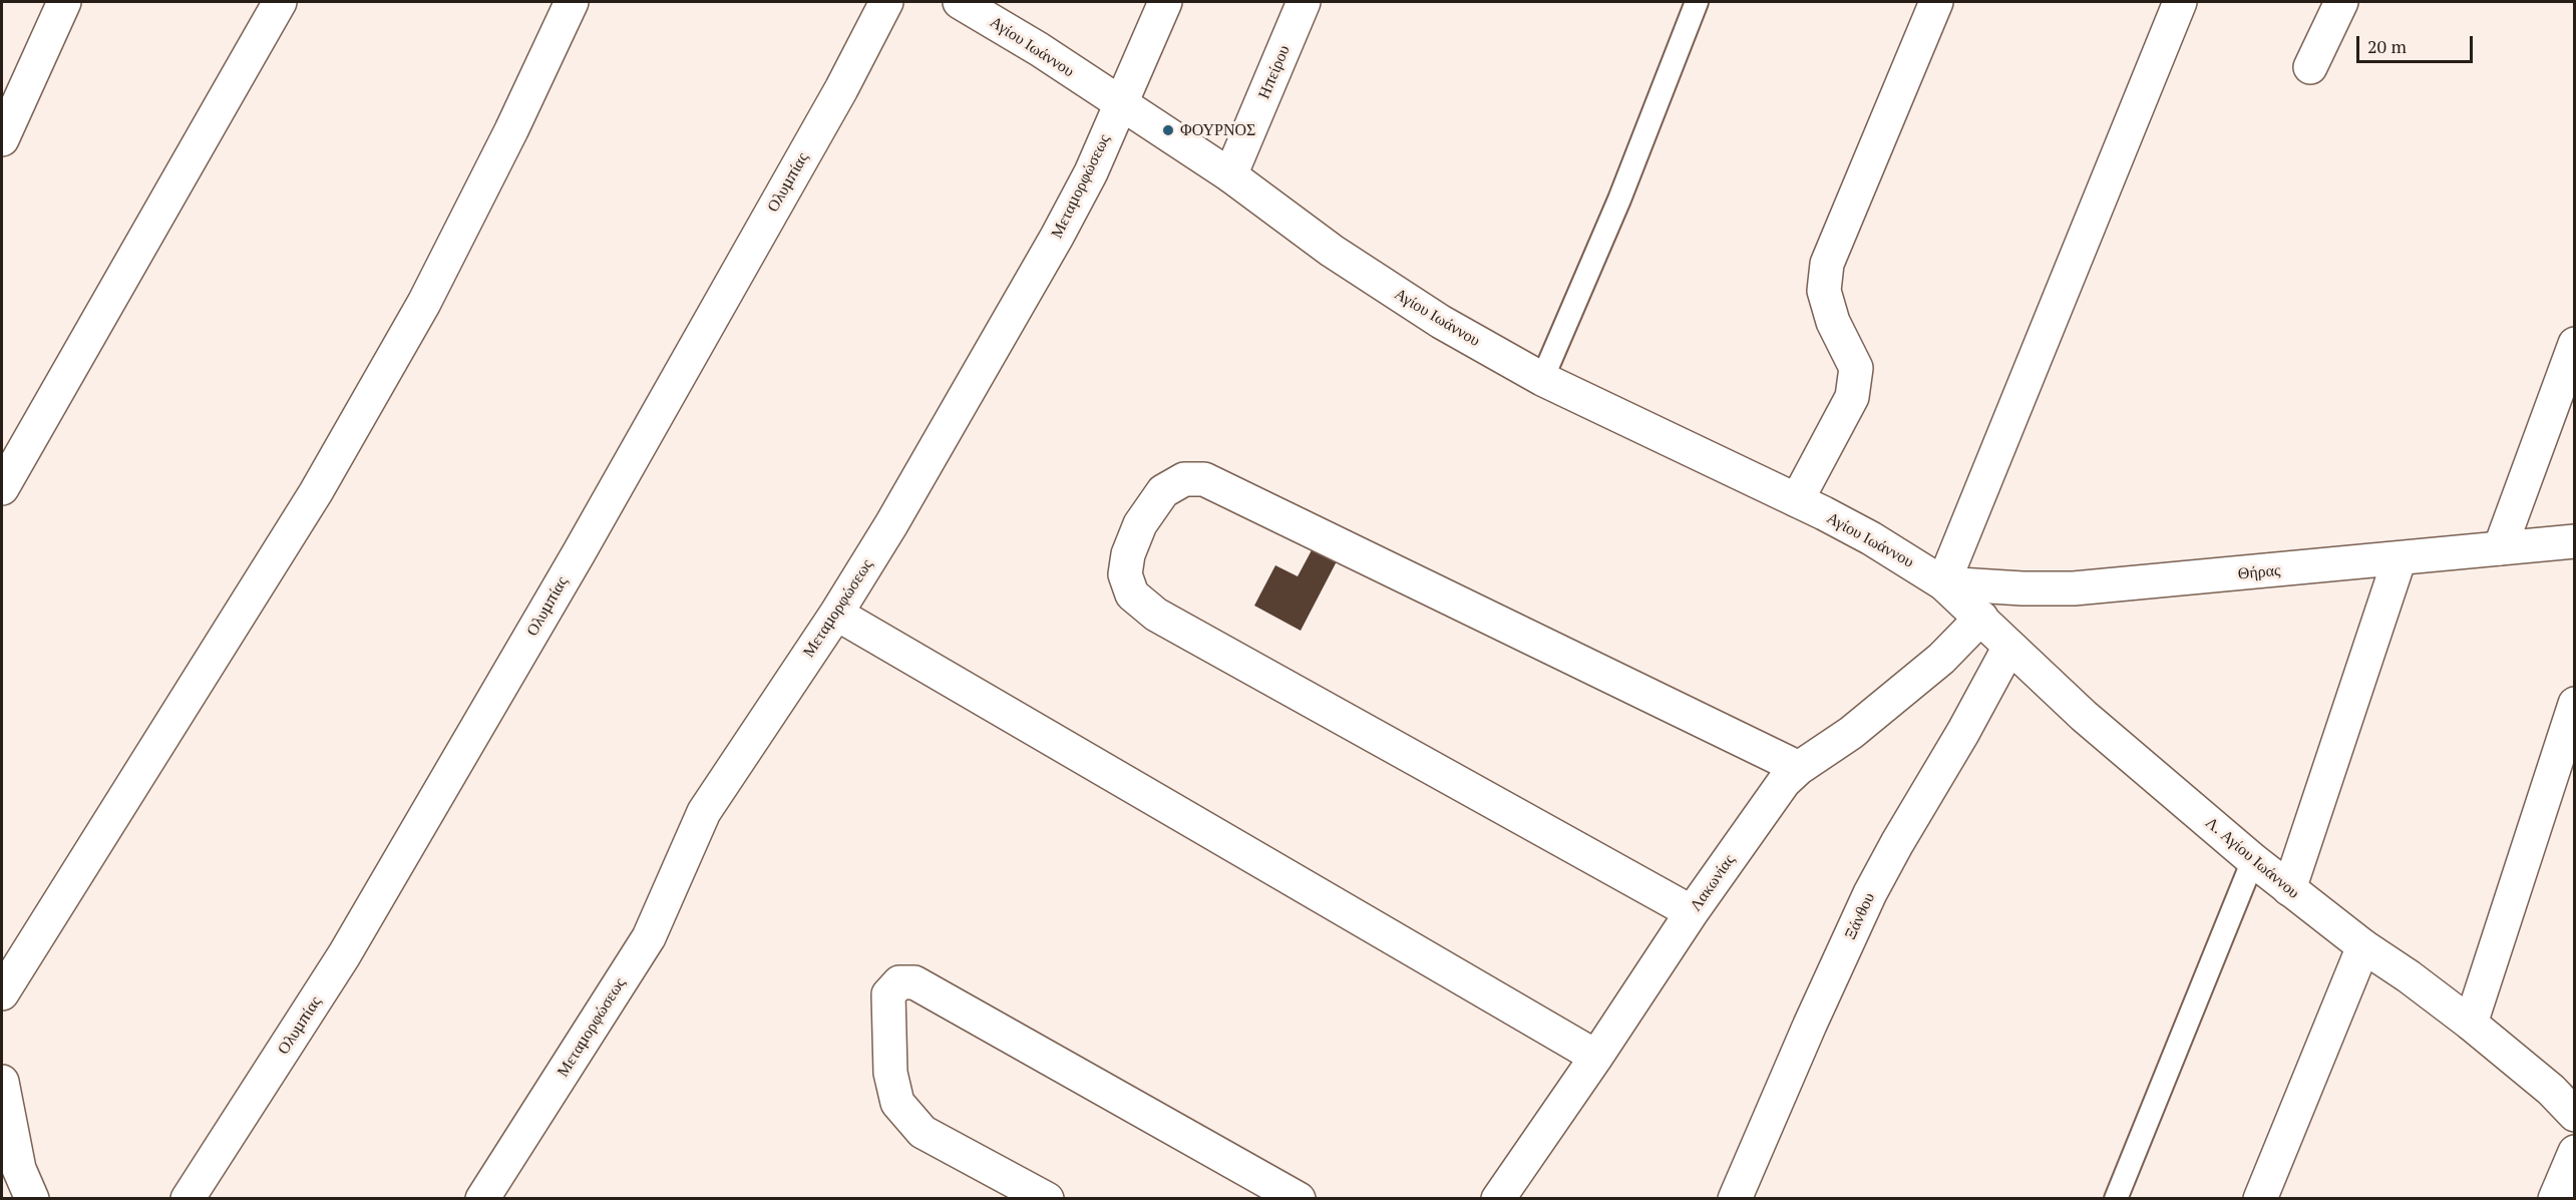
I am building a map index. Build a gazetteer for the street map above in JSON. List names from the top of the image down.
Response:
{
  "streets": {
    "street": [
      "Αγίου Ιωάννου",
      "Ηπείρου",
      "Ολυμπίας",
      "Μεταμορφώσεως",
      "Θήρας",
      "Λ. Αγίου Ιωάννου",
      "Λακωνίας",
      "Ξάνθου"
    ]
  },
  "crossings": [
    ["Αγίου Ιωάννου", "Ηπείρου"],
    ["Αγίου Ιωάννου", "Μεταμορφώσεως"],
    ["Αγίου Ιωάννου", "Θήρας"],
    ["Αγίου Ιωάννου", "Λ. Αγίου Ιωάννου"],
    ["Θήρας", "Λ. Αγίου Ιωάννου"],
    ["Λ. Αγίου Ιωάννου", "Λακωνίας"],
    ["Λ. Αγίου Ιωάννου", "Ξάνθου"]
  ],
  "places": ["ΦΟΥΡΝΟΣ"],
  "scale_bar": "20 m"
}
